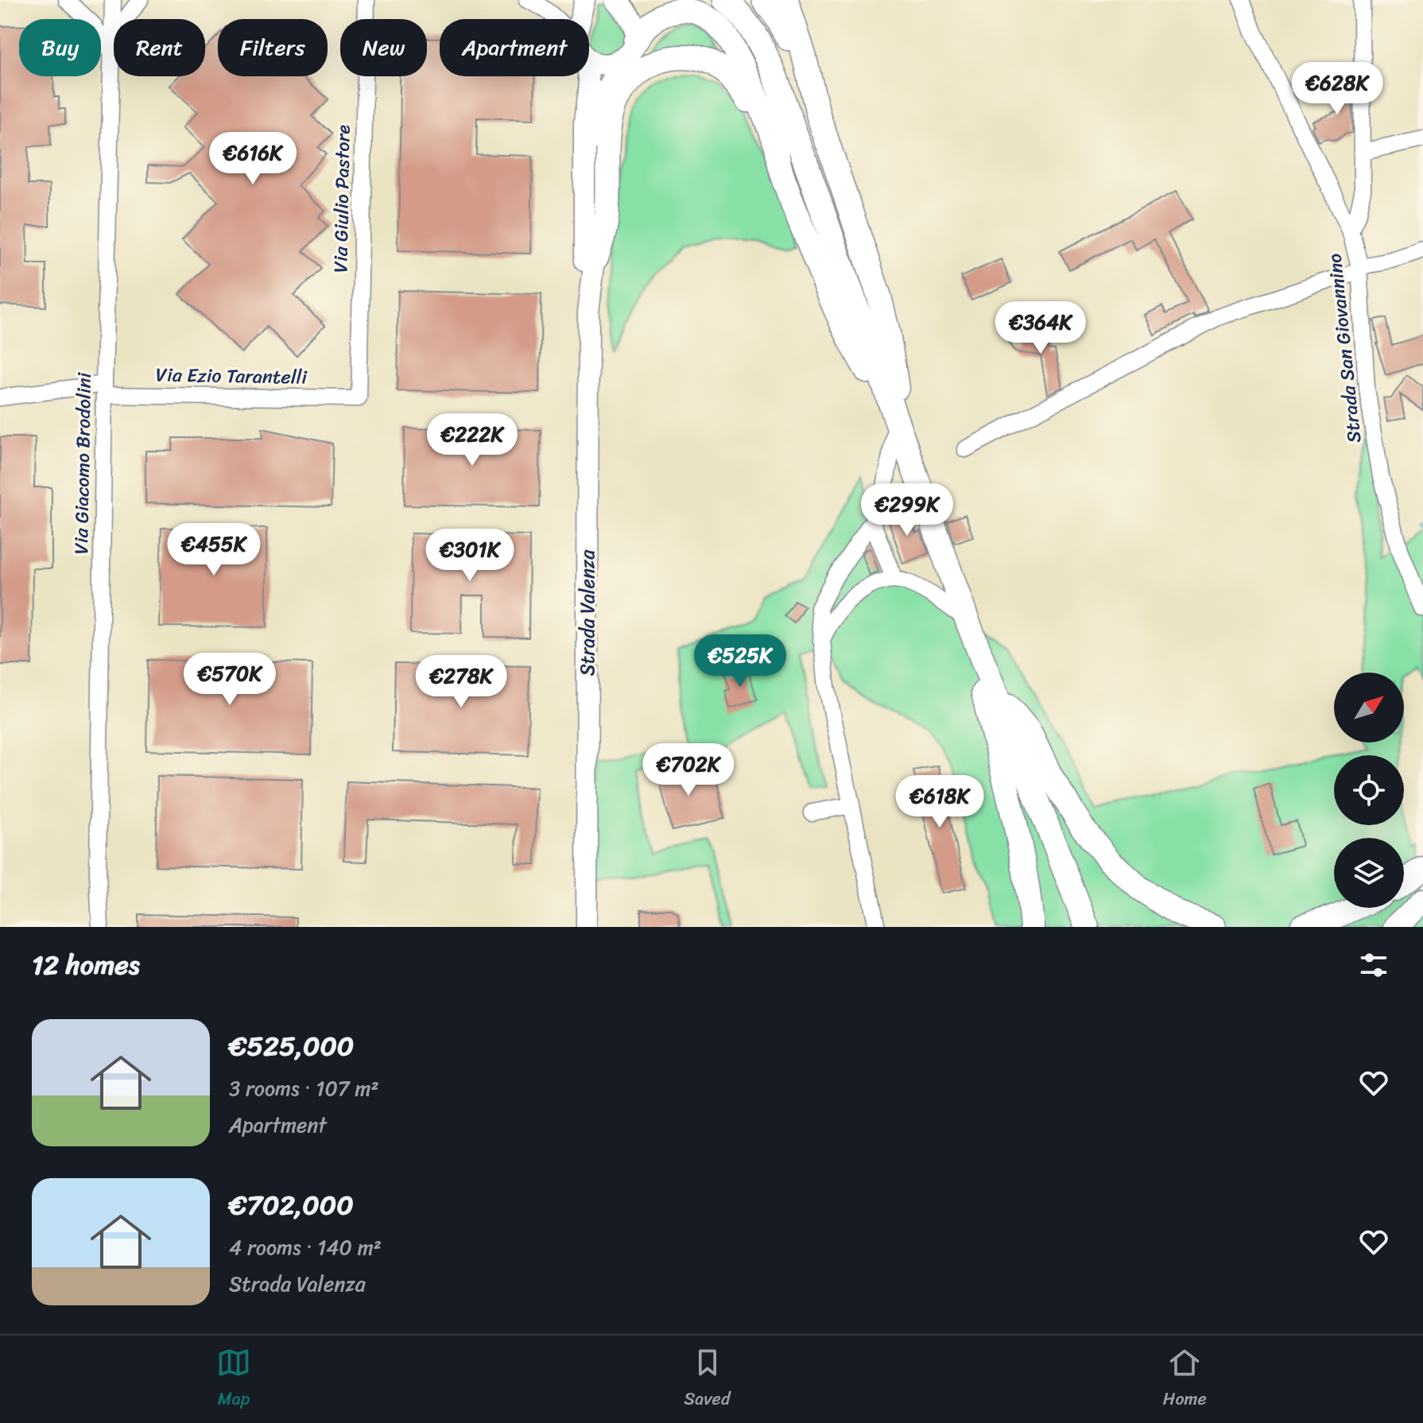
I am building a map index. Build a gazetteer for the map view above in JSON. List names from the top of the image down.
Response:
{
  "streets": {
    "main road": ["Strada Valenza"],
    "street": [
      "Via Giulio Pastore",
      "Strada San Giovannino",
      "Via Ezio Tarantelli",
      "Via Giacomo Brodolini"
    ]
  },
  "crossings": [
    ["Via Giulio Pastore", "Via Ezio Tarantelli"],
    ["Via Ezio Tarantelli", "Via Giacomo Brodolini"]
  ],
  "north": "top right",
  "page": {
    "chip": [
      "Buy",
      "Rent",
      "Filters",
      "New",
      "Apartment"
    ],
    "price": [
      "€628K",
      "€616K",
      "€364K",
      "€222K",
      "€299K",
      "€455K",
      "€301K",
      "€525K",
      "€570K",
      "€278K",
      "€702K",
      "€618K"
    ],
    "heading": "12 homes",
    "list": [
      {
        "name": "€525,000",
        "note": "3 rooms · 107 m² · Apartment"
      },
      {
        "name": "€702,000",
        "note": "4 rooms · 140 m² · Strada Valenza"
      }
    ],
    "tabs": ["Map", "Saved", "Home"]
  }
}
